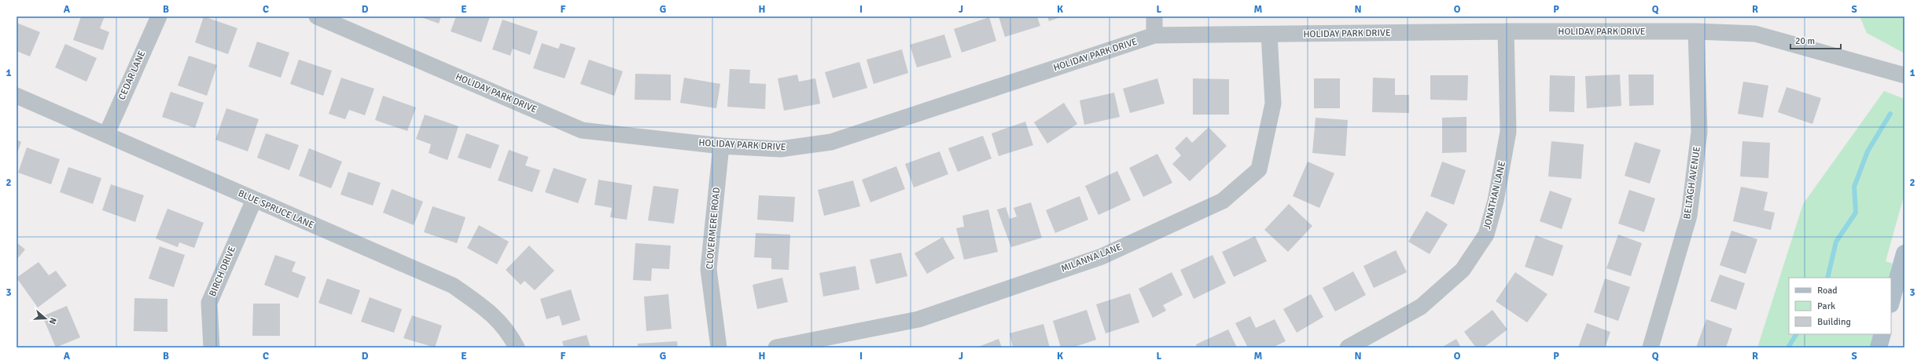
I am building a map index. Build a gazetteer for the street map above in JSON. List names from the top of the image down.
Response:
{
  "streets": {
    "street": [
      "HOLIDAY PARK DRIVE",
      "CEDAR LANE",
      "BELTAGH AVENUE",
      "JONATHAN LANE",
      "BLUE SPRUCE LANE",
      "CLOVERMERE ROAD",
      "MILANNA LANE",
      "BIRCH DRIVE"
    ]
  },
  "crossings": [
    ["HOLIDAY PARK DRIVE", "BELTAGH AVENUE"],
    ["HOLIDAY PARK DRIVE", "JONATHAN LANE"],
    ["HOLIDAY PARK DRIVE", "CLOVERMERE ROAD"],
    ["HOLIDAY PARK DRIVE", "MILANNA LANE"],
    ["CEDAR LANE", "BLUE SPRUCE LANE"],
    ["BLUE SPRUCE LANE", "BIRCH DRIVE"]
  ],
  "legend": ["Road", "Park", "Building"],
  "scale_bar": "20 m",
  "north": "right",
  "grid": {
    "columns": [
      "A",
      "B",
      "C",
      "D",
      "E",
      "F",
      "G",
      "H",
      "I",
      "J",
      "K",
      "L",
      "M",
      "N",
      "O",
      "P",
      "Q",
      "R",
      "S"
    ],
    "rows": ["1", "2", "3"]
  }
}
